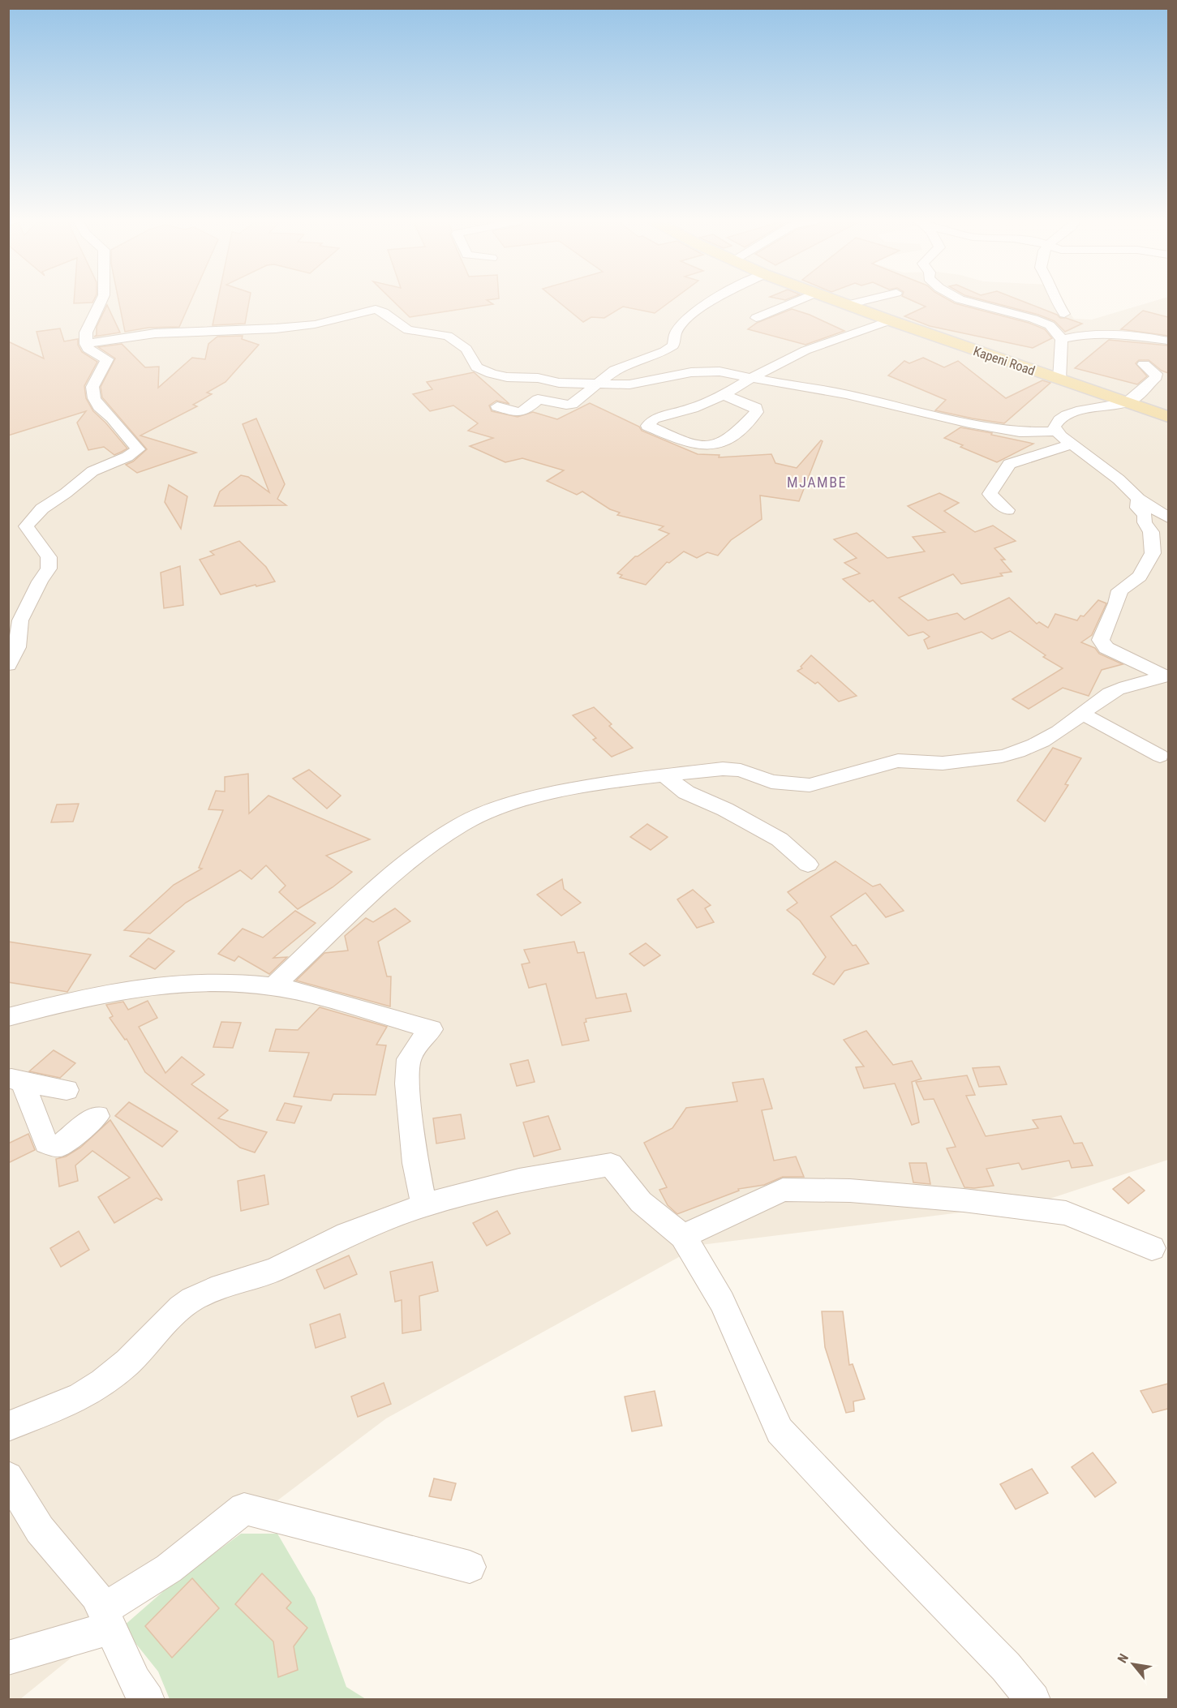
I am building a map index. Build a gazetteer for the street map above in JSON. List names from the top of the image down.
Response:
{
  "streets": {
    "main road": ["Kapeni Road"]
  },
  "districts": ["MJAMBE"],
  "north": "top left"
}
